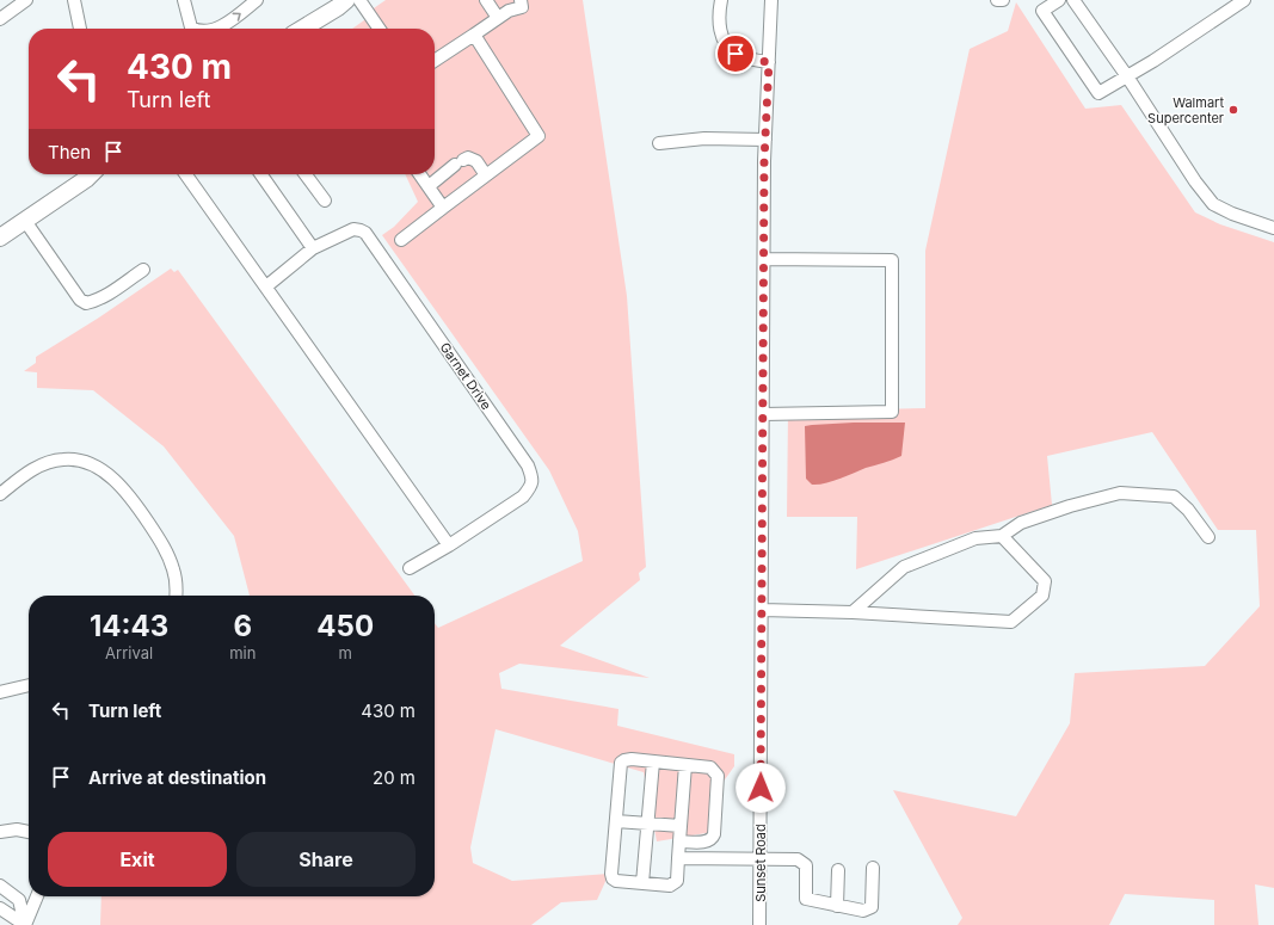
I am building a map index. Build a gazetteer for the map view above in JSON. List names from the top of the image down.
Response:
{
  "streets": {
    "street": ["Garnet Drive", "Sunset Road"]
  },
  "places": ["Walmart Supercenter"],
  "page": {
    "turn": ["430 m", "Turn left"],
    "then": "Then",
    "eta": [
      "14:43",
      "Arrival",
      "6",
      "min",
      "450",
      "m"
    ],
    "list": [
      {
        "name": "Turn left",
        "value": "430 m"
      },
      {
        "name": "Arrive at destination",
        "value": "20 m"
      }
    ],
    "buttons": ["Exit", "Share"]
  }
}
